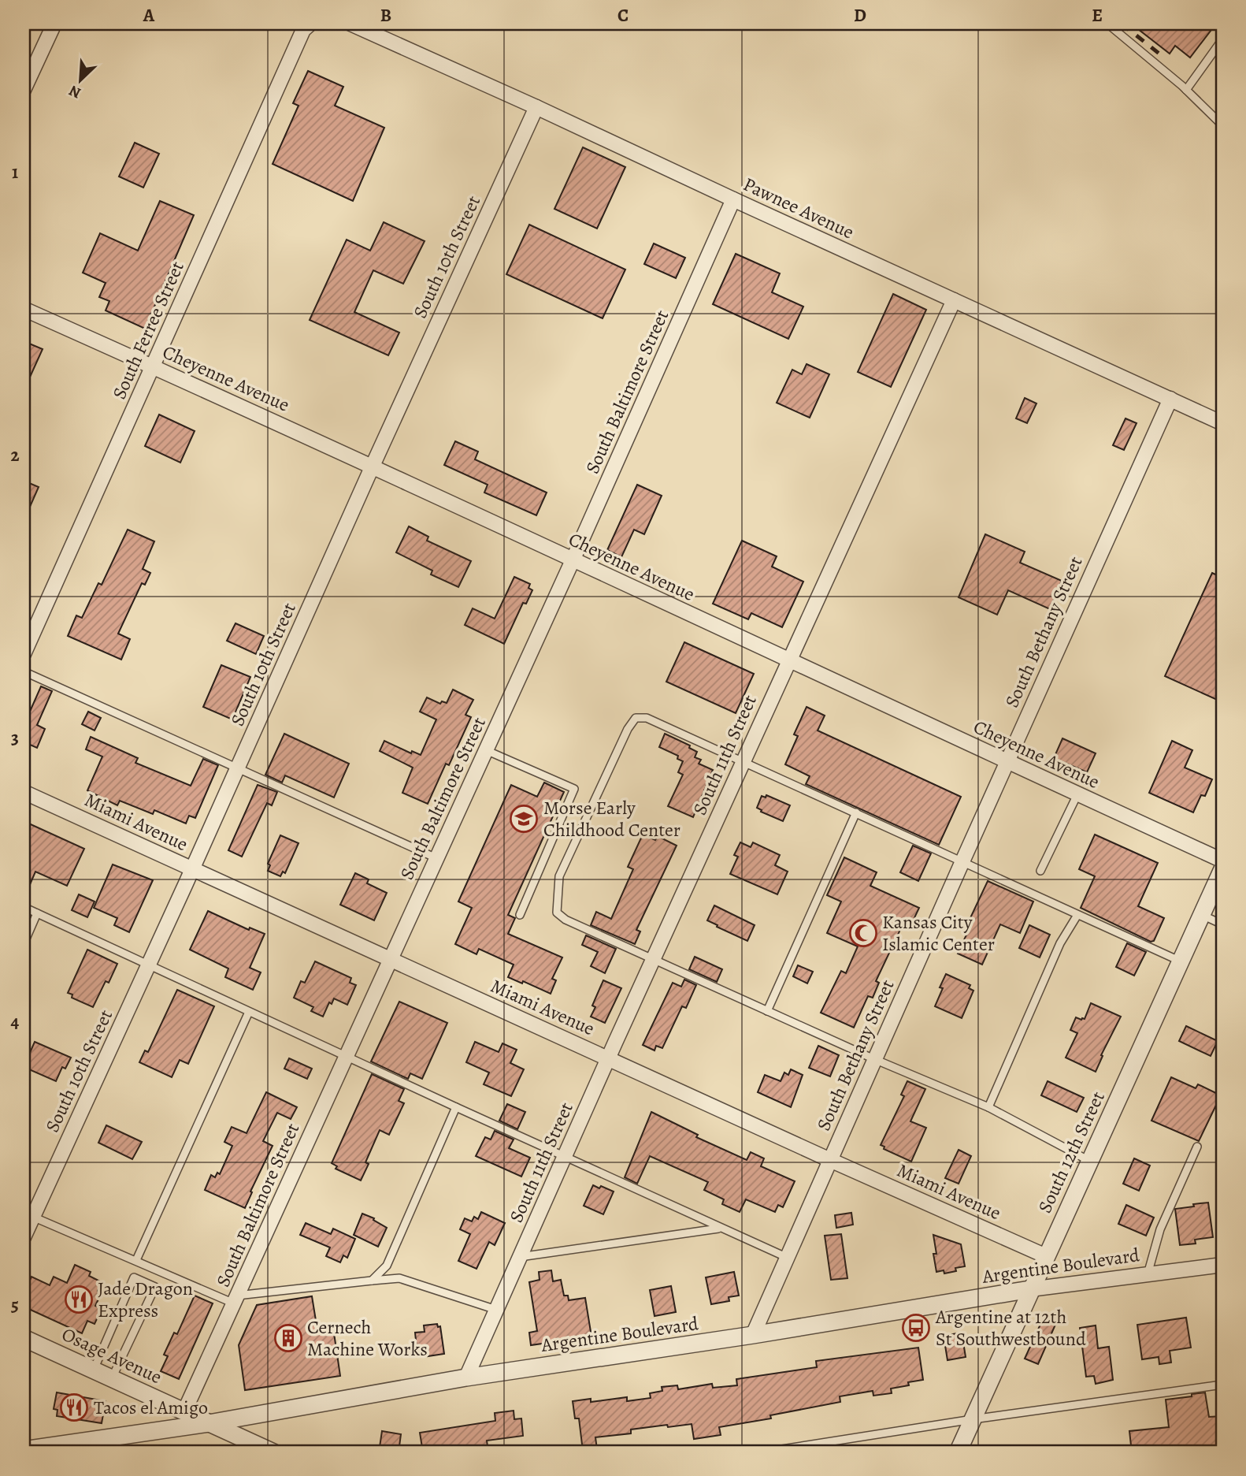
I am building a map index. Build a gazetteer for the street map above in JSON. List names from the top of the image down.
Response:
{
  "streets": {
    "street": [
      "Pawnee Avenue",
      "South 10th Street",
      "South Ferree Street",
      "Cheyenne Avenue",
      "South Baltimore Street",
      "South Bethany Street",
      "South 11th Street",
      "Miami Avenue",
      "South 12th Street",
      "Argentine Boulevard",
      "Osage Avenue"
    ]
  },
  "crossings": [
    ["Pawnee Avenue", "South 10th Street"],
    ["Pawnee Avenue", "South Baltimore Street"],
    ["Pawnee Avenue", "South Bethany Street"],
    ["Pawnee Avenue", "South 11th Street"],
    ["South 10th Street", "Cheyenne Avenue"],
    ["South 10th Street", "Miami Avenue"],
    ["South Ferree Street", "Cheyenne Avenue"],
    ["Cheyenne Avenue", "South Baltimore Street"],
    ["Cheyenne Avenue", "South Bethany Street"],
    ["Cheyenne Avenue", "South 11th Street"],
    ["South Baltimore Street", "Miami Avenue"],
    ["South Baltimore Street", "Osage Avenue"],
    ["South Bethany Street", "Miami Avenue"],
    ["South Bethany Street", "Argentine Boulevard"],
    ["South 11th Street", "Miami Avenue"],
    ["South 11th Street", "Argentine Boulevard"],
    ["Miami Avenue", "South 12th Street"],
    ["South 12th Street", "Argentine Boulevard"],
    ["Argentine Boulevard", "Osage Avenue"]
  ],
  "places": {
    "school or university": ["Morse Early Childhood Center"],
    "mosque": ["Kansas City Islamic Center"],
    "restaurant": ["Jade Dragon Express", "Tacos el Amigo"],
    "bus stop": ["Argentine at 12th St Southwestbound"],
    "building": ["Cernech Machine Works"]
  },
  "north": "bottom left",
  "grid": {
    "columns": [
      "A",
      "B",
      "C",
      "D",
      "E"
    ],
    "rows": [
      "1",
      "2",
      "3",
      "4",
      "5"
    ]
  }
}
